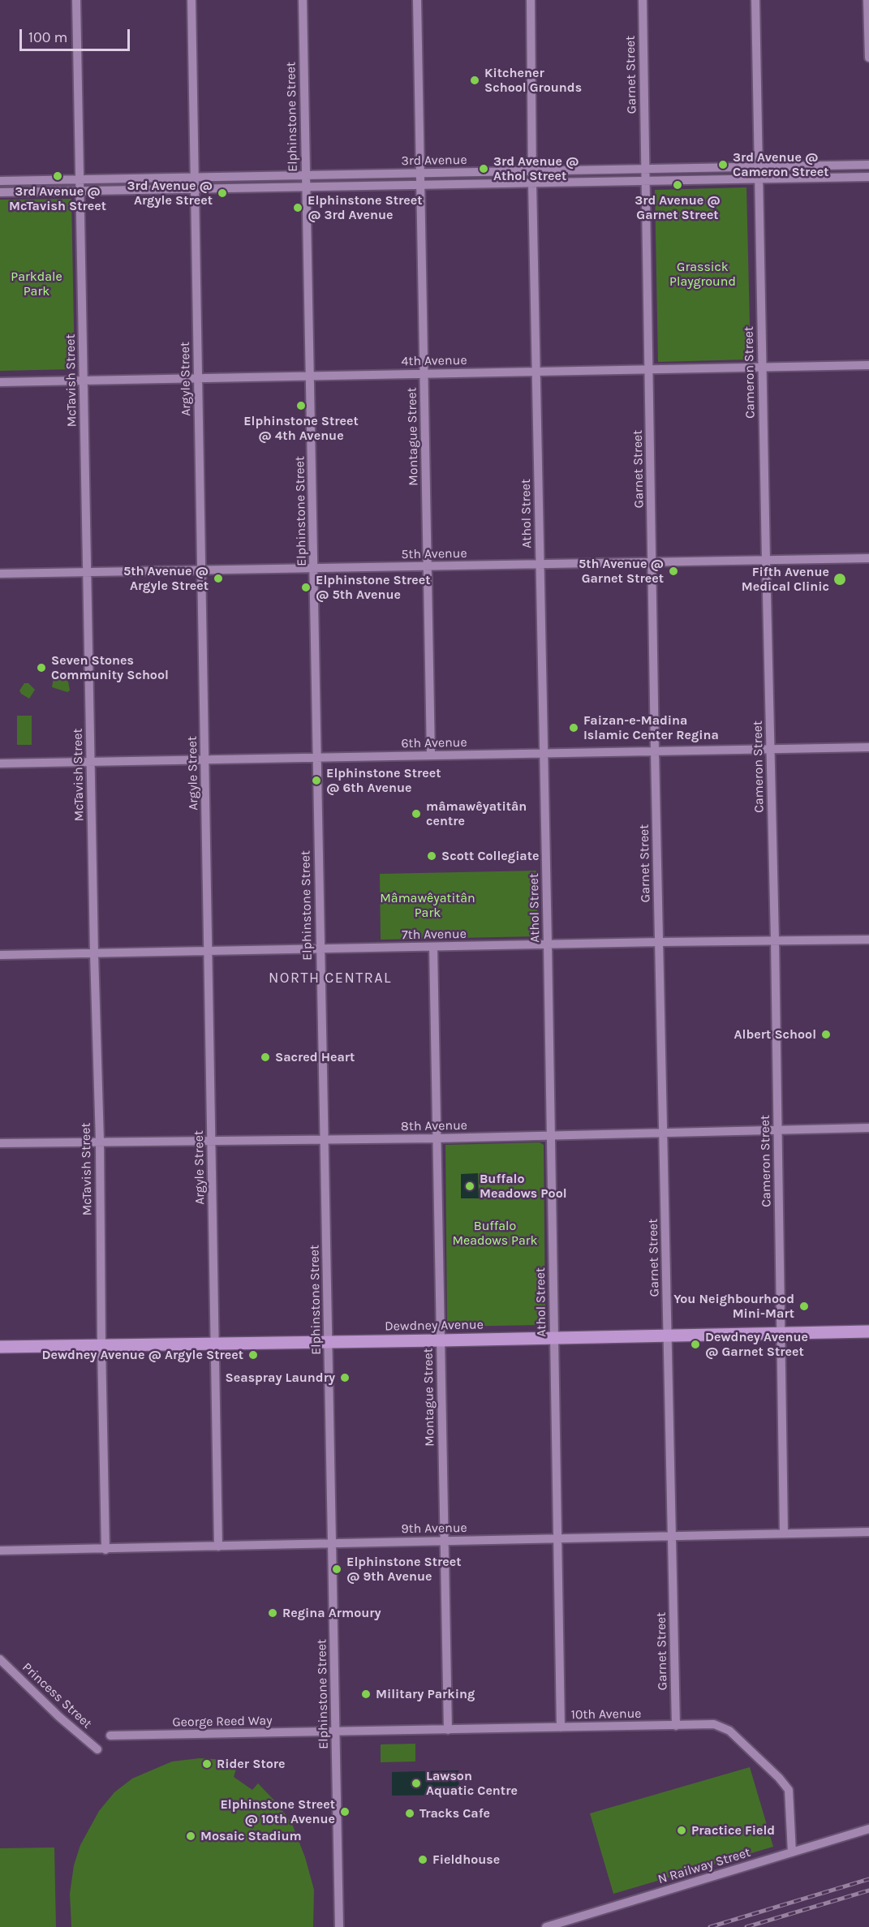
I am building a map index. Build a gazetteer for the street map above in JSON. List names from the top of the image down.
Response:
{
  "streets": {
    "main road": ["Dewdney Avenue"],
    "street": [
      "Garnet Street",
      "Elphinstone Street",
      "3rd Avenue",
      "4th Avenue",
      "Cameron Street",
      "Argyle Street",
      "McTavish Street",
      "Montague Street",
      "Athol Street",
      "5th Avenue",
      "6th Avenue",
      "7th Avenue",
      "8th Avenue",
      "9th Avenue",
      "Princess Street",
      "10th Avenue",
      "George Reed Way",
      "N Railway Street"
    ]
  },
  "crossings": [
    ["Garnet Street", "3rd Avenue"],
    ["Garnet Street", "4th Avenue"],
    ["Garnet Street", "5th Avenue"],
    ["Garnet Street", "6th Avenue"],
    ["Garnet Street", "7th Avenue"],
    ["Garnet Street", "8th Avenue"],
    ["Garnet Street", "Dewdney Avenue"],
    ["Garnet Street", "9th Avenue"],
    ["Garnet Street", "10th Avenue"],
    ["Elphinstone Street", "3rd Avenue"],
    ["Elphinstone Street", "4th Avenue"],
    ["Elphinstone Street", "5th Avenue"],
    ["Elphinstone Street", "6th Avenue"],
    ["Elphinstone Street", "7th Avenue"],
    ["Elphinstone Street", "8th Avenue"],
    ["Elphinstone Street", "Dewdney Avenue"],
    ["Elphinstone Street", "9th Avenue"],
    ["Elphinstone Street", "10th Avenue"],
    ["Elphinstone Street", "George Reed Way"],
    ["3rd Avenue", "Cameron Street"],
    ["3rd Avenue", "Argyle Street"],
    ["3rd Avenue", "McTavish Street"],
    ["3rd Avenue", "Montague Street"],
    ["3rd Avenue", "Athol Street"],
    ["4th Avenue", "Cameron Street"],
    ["4th Avenue", "Argyle Street"],
    ["4th Avenue", "McTavish Street"],
    ["4th Avenue", "Montague Street"],
    ["4th Avenue", "Athol Street"],
    ["Cameron Street", "5th Avenue"],
    ["Cameron Street", "6th Avenue"],
    ["Cameron Street", "7th Avenue"],
    ["Cameron Street", "8th Avenue"],
    ["Cameron Street", "Dewdney Avenue"],
    ["Cameron Street", "9th Avenue"],
    ["Argyle Street", "5th Avenue"],
    ["Argyle Street", "6th Avenue"],
    ["Argyle Street", "7th Avenue"],
    ["Argyle Street", "8th Avenue"],
    ["Argyle Street", "Dewdney Avenue"],
    ["Argyle Street", "9th Avenue"],
    ["McTavish Street", "5th Avenue"],
    ["McTavish Street", "6th Avenue"],
    ["McTavish Street", "7th Avenue"],
    ["McTavish Street", "8th Avenue"],
    ["McTavish Street", "Dewdney Avenue"],
    ["McTavish Street", "9th Avenue"],
    ["Montague Street", "5th Avenue"],
    ["Montague Street", "6th Avenue"],
    ["Montague Street", "7th Avenue"],
    ["Montague Street", "8th Avenue"],
    ["Montague Street", "Dewdney Avenue"],
    ["Montague Street", "9th Avenue"],
    ["Montague Street", "10th Avenue"],
    ["Athol Street", "5th Avenue"],
    ["Athol Street", "6th Avenue"],
    ["Athol Street", "7th Avenue"],
    ["Athol Street", "8th Avenue"],
    ["Athol Street", "Dewdney Avenue"],
    ["Athol Street", "9th Avenue"],
    ["Athol Street", "10th Avenue"],
    ["10th Avenue", "George Reed Way"],
    ["10th Avenue", "N Railway Street"]
  ],
  "districts": ["NORTH CENTRAL"],
  "parks": [
    "Grassick Playground",
    "Parkdale Park",
    "Mâmawêyatitân Park",
    "Buffalo Meadows Park"
  ],
  "places": [
    "Kitchener School Grounds",
    "3rd Avenue @ Cameron Street",
    "3rd Avenue @ Athol Street",
    "3rd Avenue @ McTavish Street",
    "3rd Avenue @ Garnet Street",
    "3rd Avenue @ Argyle Street",
    "Elphinstone Street @ 3rd Avenue",
    "Elphinstone Street @ 4th Avenue",
    "5th Avenue @ Garnet Street",
    "5th Avenue @ Argyle Street",
    "Fifth Avenue Medical Clinic",
    "Elphinstone Street @ 5th Avenue",
    "Seven Stones Community School",
    "Faizan-e-Madina Islamic Center Regina",
    "Elphinstone Street @ 6th Avenue",
    "mâmawêyatitân centre",
    "Scott Collegiate",
    "Albert School",
    "Sacred Heart",
    "Buffalo Meadows Pool",
    "You Neighbourhood Mini-Mart",
    "Dewdney Avenue @ Garnet Street",
    "Dewdney Avenue @ Argyle Street",
    "Seaspray Laundry",
    "Elphinstone Street @ 9th Avenue",
    "Regina Armoury",
    "Military Parking",
    "Rider Store",
    "Lawson Aquatic Centre",
    "Elphinstone Street @ 10th Avenue",
    "Tracks Cafe",
    "Practice Field",
    "Mosaic Stadium",
    "Fieldhouse"
  ],
  "scale_bar": "100 m"
}
